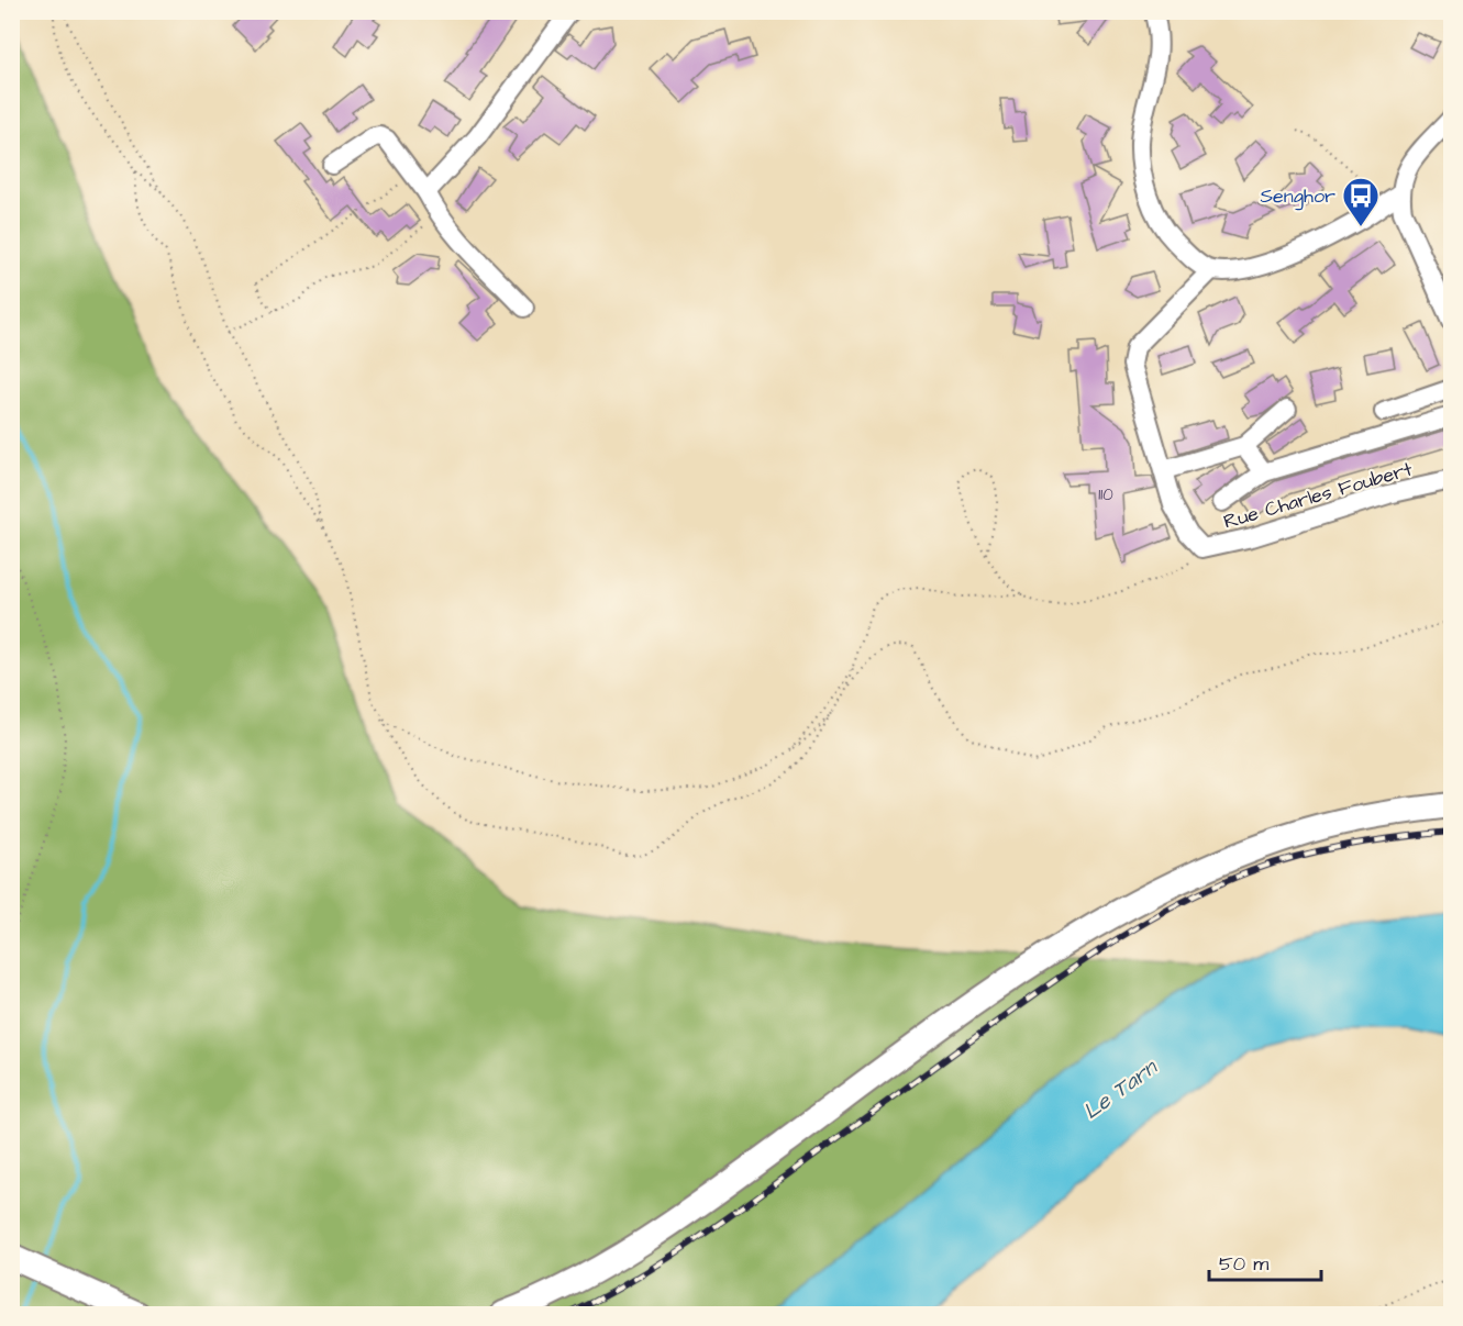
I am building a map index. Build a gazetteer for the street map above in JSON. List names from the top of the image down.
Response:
{
  "streets": {
    "street": ["Rue Charles Foubert"]
  },
  "water": ["Le Tarn"],
  "places": {
    "bus stop": ["Senghor"]
  },
  "house_numbers": ["110"],
  "scale_bar": "50 m"
}
